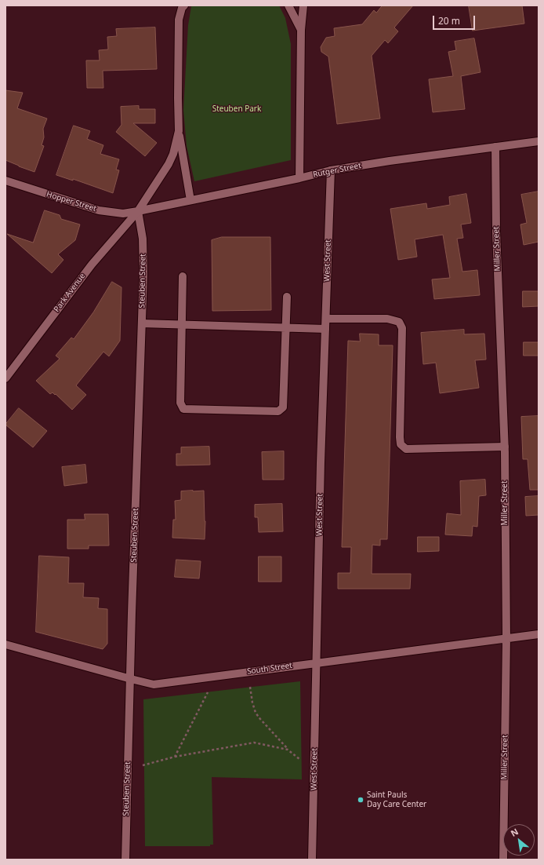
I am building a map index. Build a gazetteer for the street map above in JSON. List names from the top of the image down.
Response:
{
  "streets": {
    "street": [
      "Rutger Street",
      "Hopper Street",
      "Miller Street",
      "West Street",
      "Steuben Street",
      "Park Avenue",
      "South Street"
    ]
  },
  "crossings": [
    ["Rutger Street", "Hopper Street"],
    ["Rutger Street", "Miller Street"],
    ["Rutger Street", "West Street"],
    ["Rutger Street", "Steuben Street"],
    ["Rutger Street", "Park Avenue"],
    ["Hopper Street", "Steuben Street"],
    ["Hopper Street", "Park Avenue"],
    ["Miller Street", "South Street"],
    ["West Street", "South Street"],
    ["Steuben Street", "Park Avenue"],
    ["Steuben Street", "South Street"]
  ],
  "parks": ["Steuben Park"],
  "places": ["Saint Pauls Day Care Center"],
  "scale_bar": "20 m",
  "north": "top left"
}
